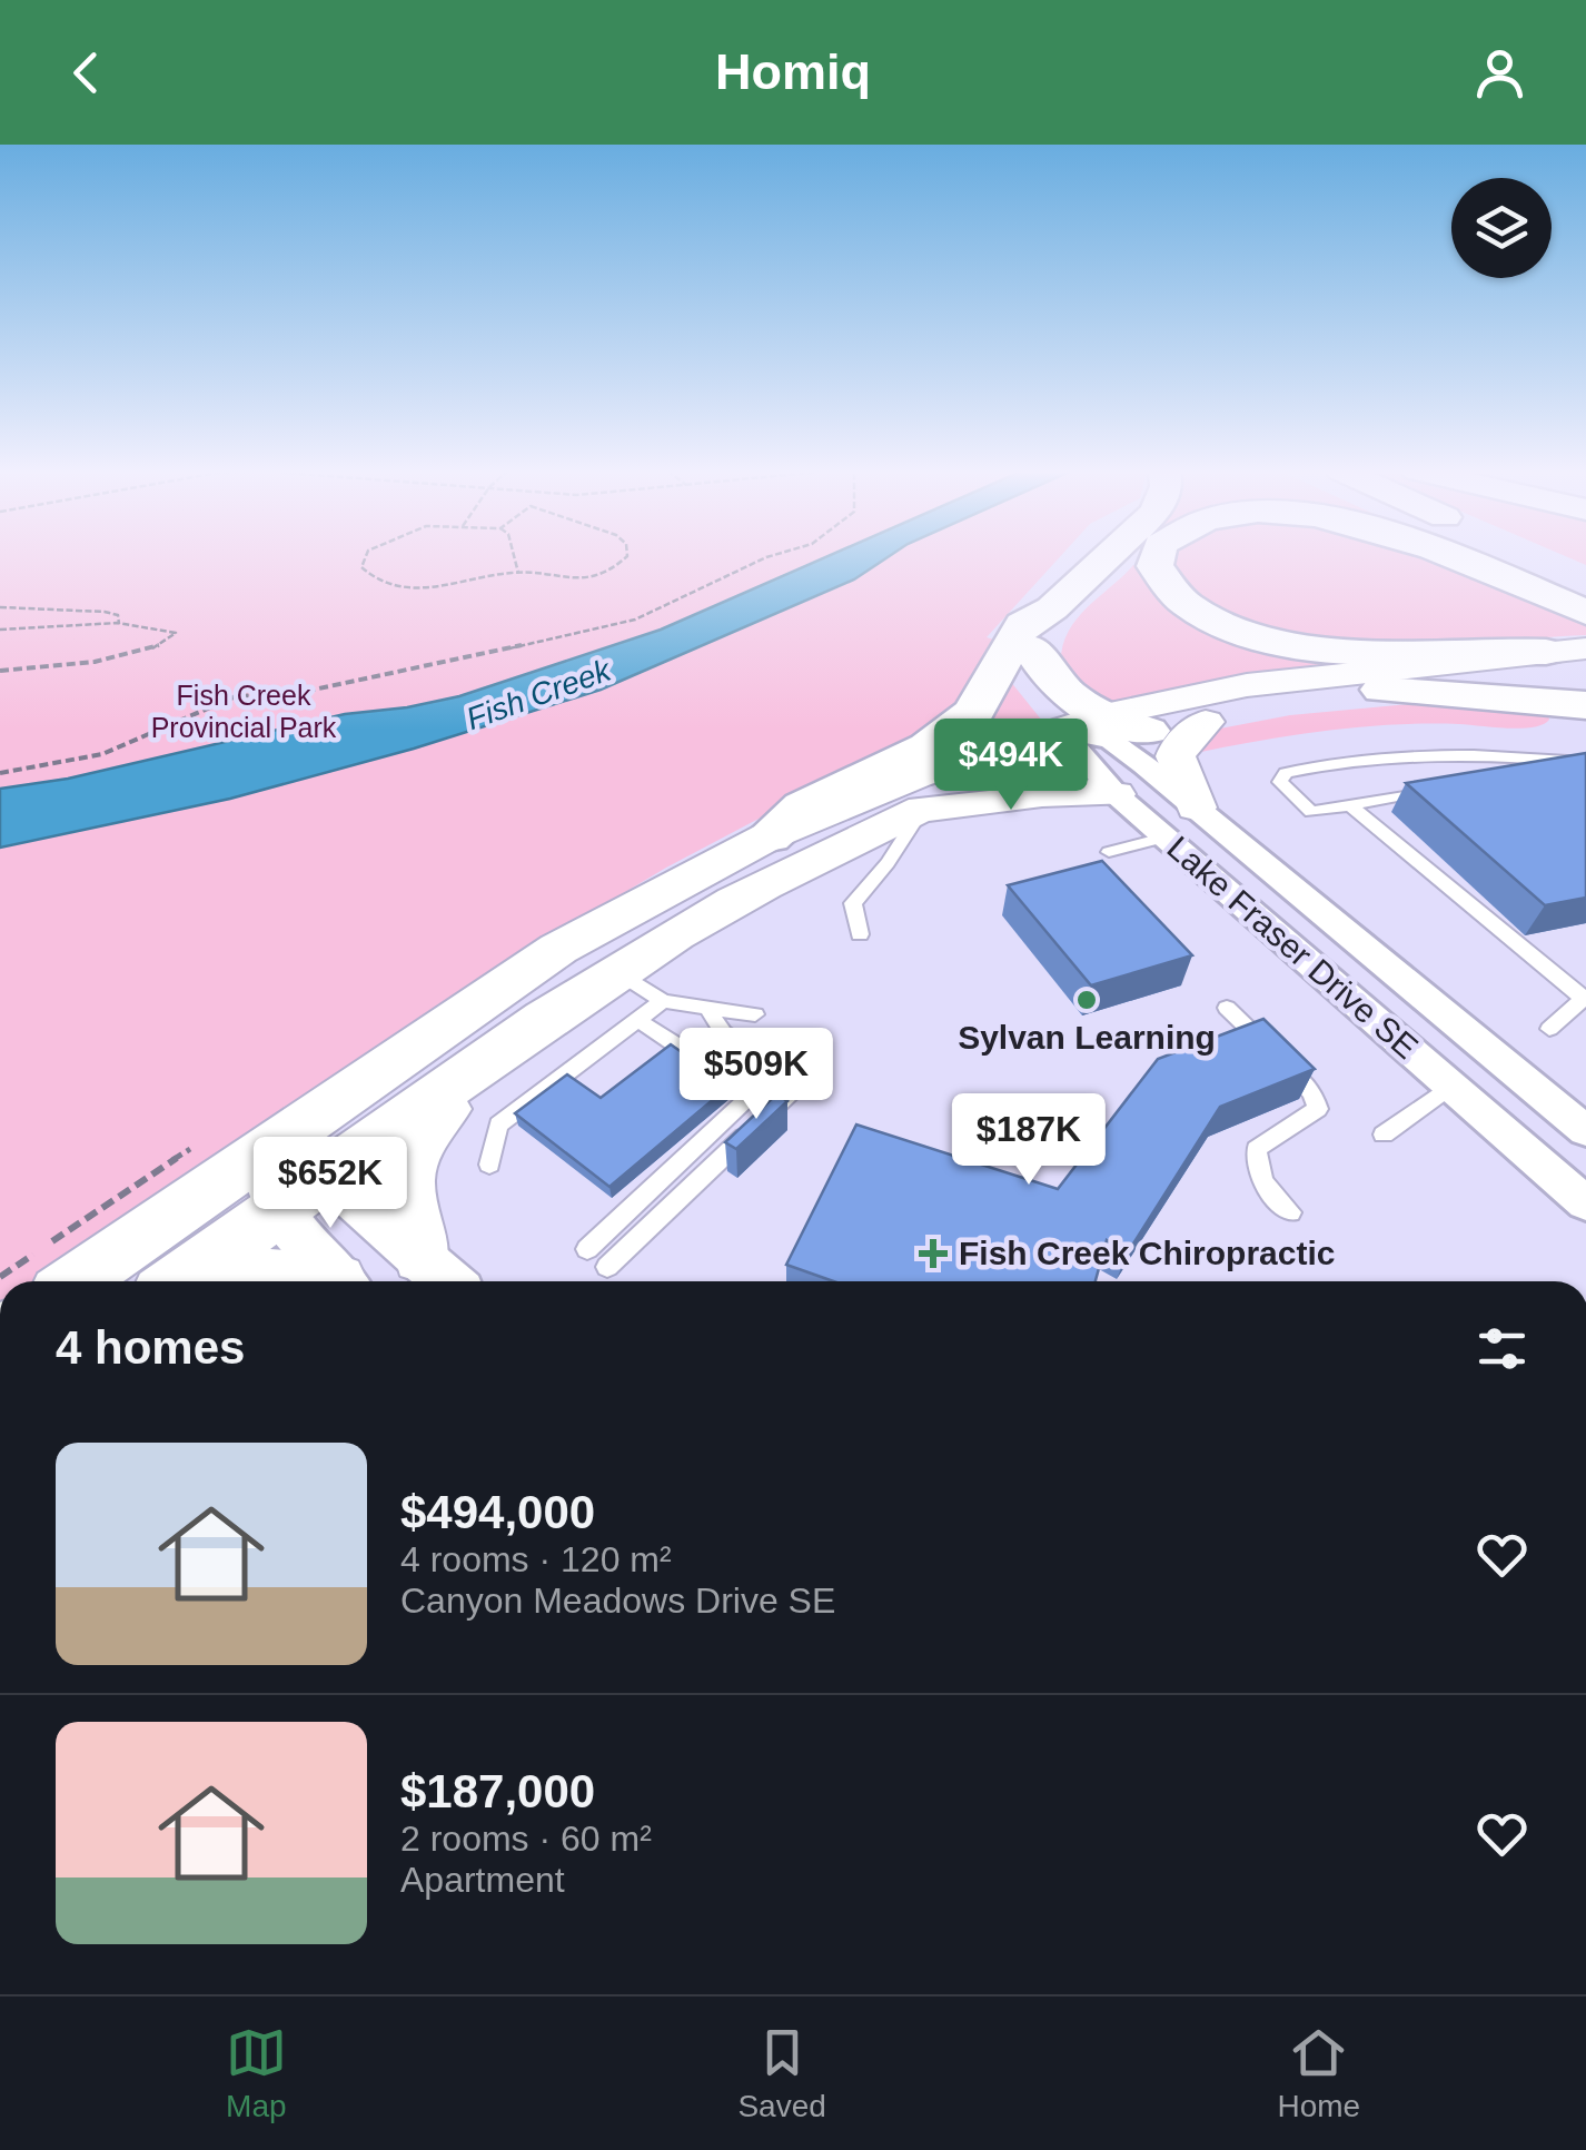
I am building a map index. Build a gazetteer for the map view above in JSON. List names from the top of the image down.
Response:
{
  "streets": {
    "street": ["Lake Fraser Drive SE"]
  },
  "water": ["Fish Creek"],
  "parks": ["Fish Creek Provincial Park"],
  "places": {
    "other": ["Sylvan Learning"],
    "health": ["Fish Creek Chiropractic"]
  },
  "page": {
    "header": "Homiq",
    "price": [
      "$494K",
      "$509K",
      "$187K",
      "$652K"
    ],
    "heading": "4 homes",
    "list": [
      {
        "name": "$494,000",
        "note": "4 rooms · 120 m² · Canyon Meadows Drive SE"
      },
      {
        "name": "$187,000",
        "note": "2 rooms · 60 m² · Apartment"
      }
    ],
    "tabs": ["Map", "Saved", "Home"]
  }
}
